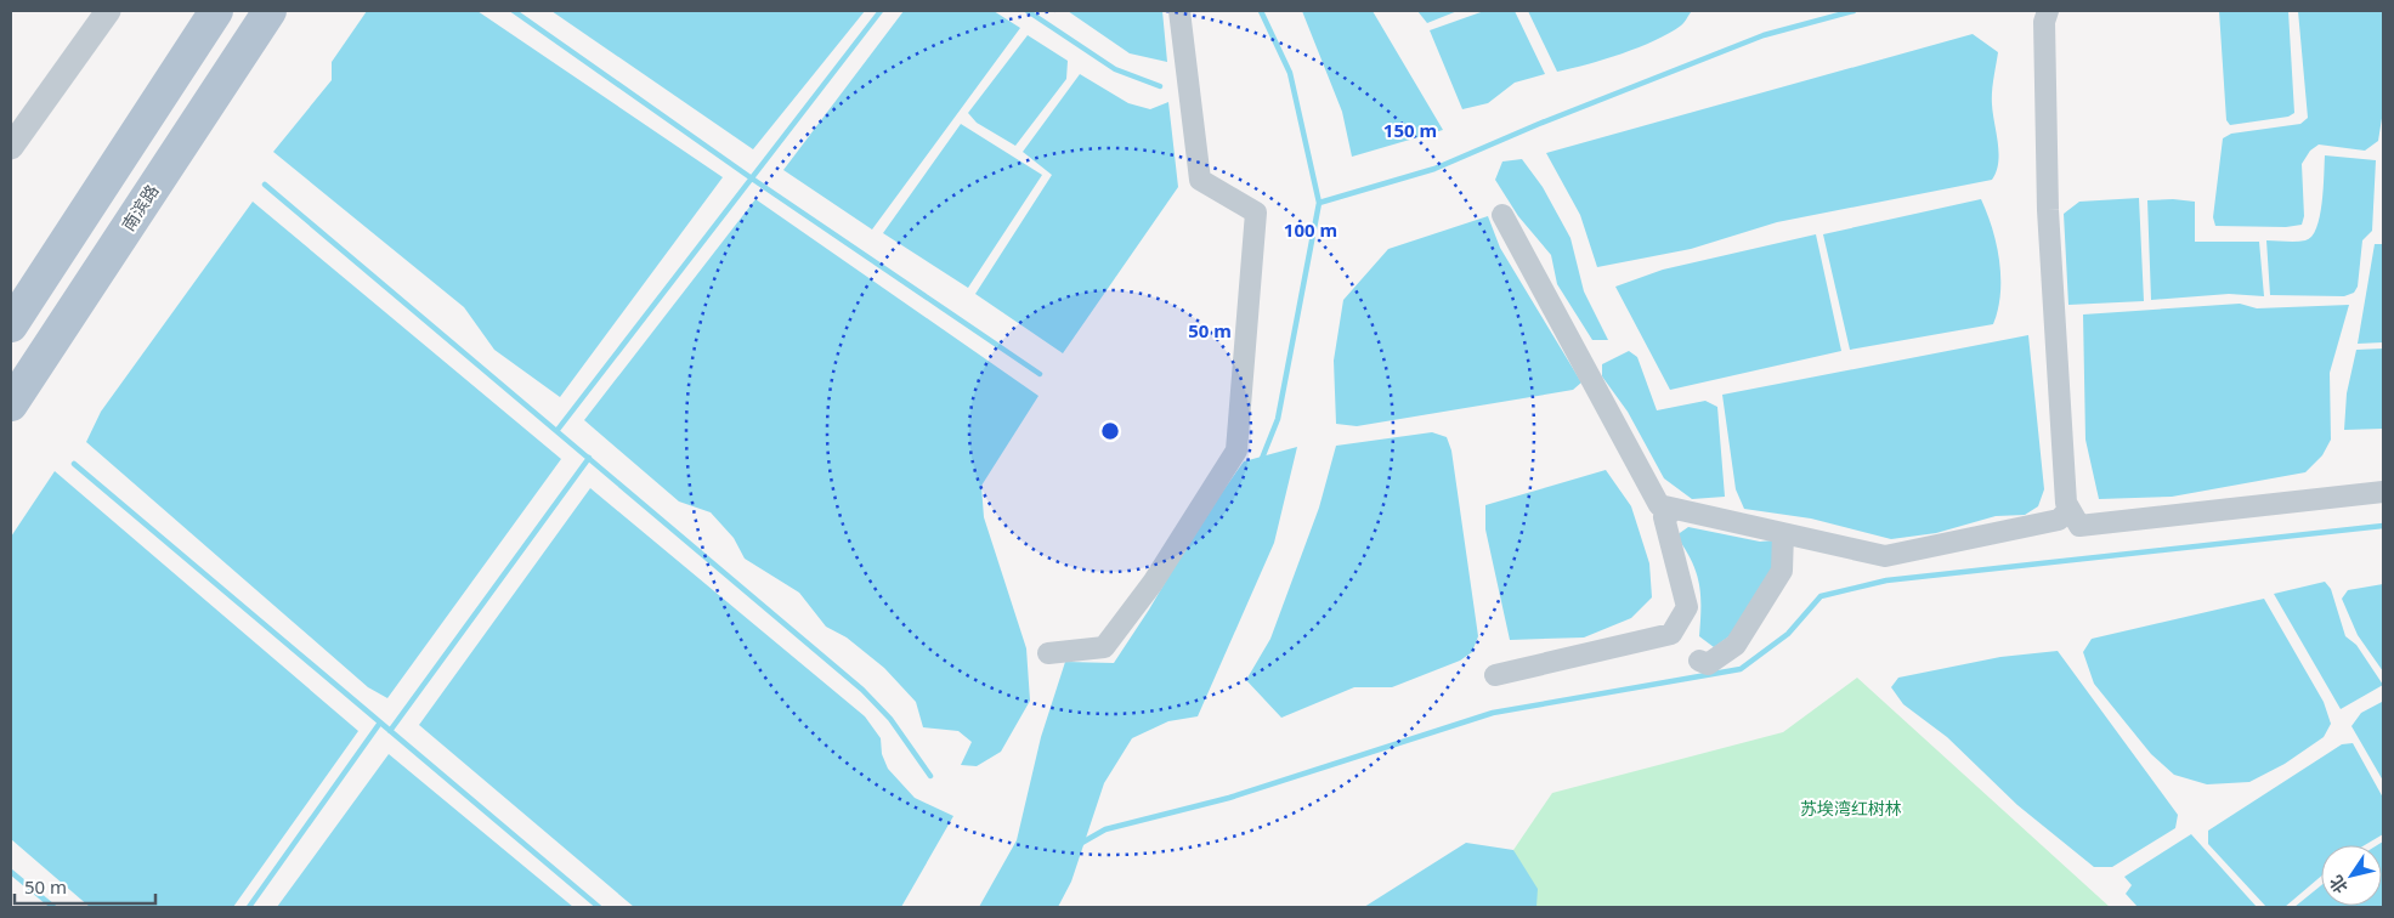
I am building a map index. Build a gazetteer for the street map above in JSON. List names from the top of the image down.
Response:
{
  "streets": {
    "main road": ["南滨路"]
  },
  "parks": ["苏埃湾红树林"],
  "scale_bar": "50 m",
  "north": "bottom left",
  "rings": ["150 m", "100 m", "50 m"]
}
